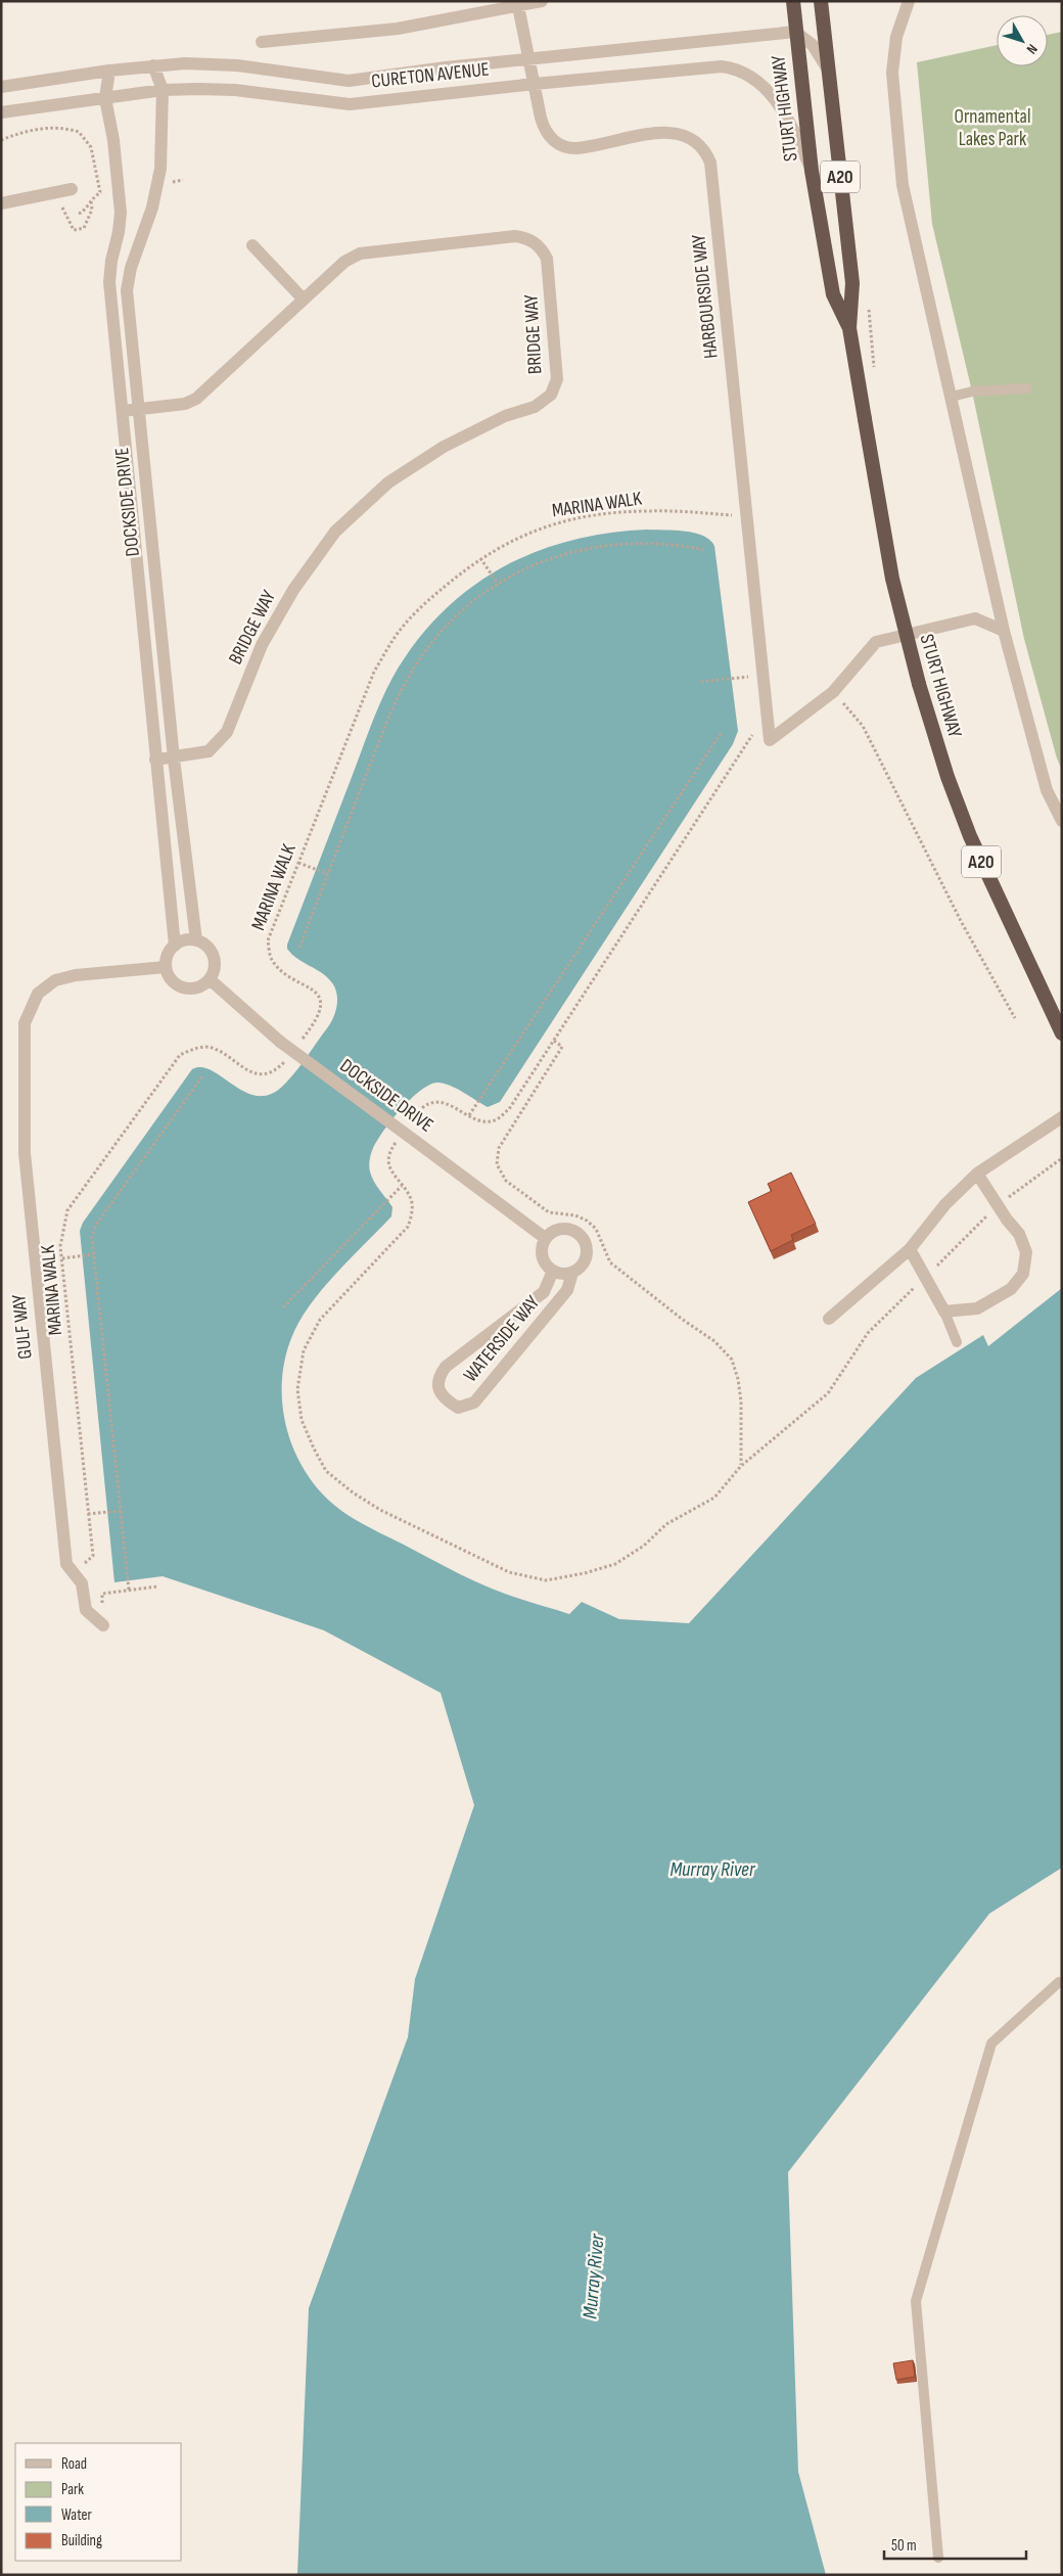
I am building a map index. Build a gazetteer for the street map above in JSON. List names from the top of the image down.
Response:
{
  "streets": {
    "highway": ["STURT HIGHWAY", "A20"],
    "street": [
      "CURETON AVENUE",
      "HARBOURSIDE WAY",
      "BRIDGE WAY",
      "DOCKSIDE DRIVE",
      "GULF WAY",
      "WATERSIDE WAY"
    ],
    "path": ["MARINA WALK"]
  },
  "crossings": [
    ["CURETON AVENUE", "STURT HIGHWAY"],
    ["CURETON AVENUE", "HARBOURSIDE WAY"],
    ["CURETON AVENUE", "DOCKSIDE DRIVE"],
    ["BRIDGE WAY", "DOCKSIDE DRIVE"],
    ["DOCKSIDE DRIVE", "GULF WAY"],
    ["DOCKSIDE DRIVE", "WATERSIDE WAY"],
    ["MARINA WALK", "GULF WAY"]
  ],
  "water": ["Murray River"],
  "parks": ["Ornamental Lakes Park"],
  "legend": [
    "Road",
    "Park",
    "Water",
    "Building"
  ],
  "scale_bar": "50 m",
  "north": "bottom right"
}
